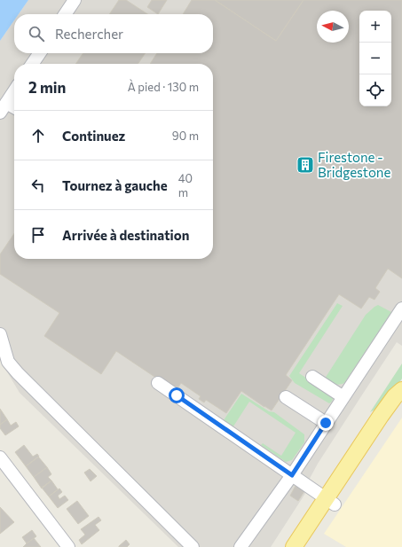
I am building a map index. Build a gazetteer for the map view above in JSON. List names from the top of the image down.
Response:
{
  "places": {
    "building": ["Firestone - Bridgestone"]
  },
  "north": "left",
  "page": {
    "map_buttons": ["+", "−"],
    "search": "Rechercher",
    "heading": ["2 min", "À pied · 130 m"],
    "list": [
      ["Continuez", "90 m"],
      ["Tournez à gauche", "40 m"],
      "Arrivée à destination"
    ]
  }
}
